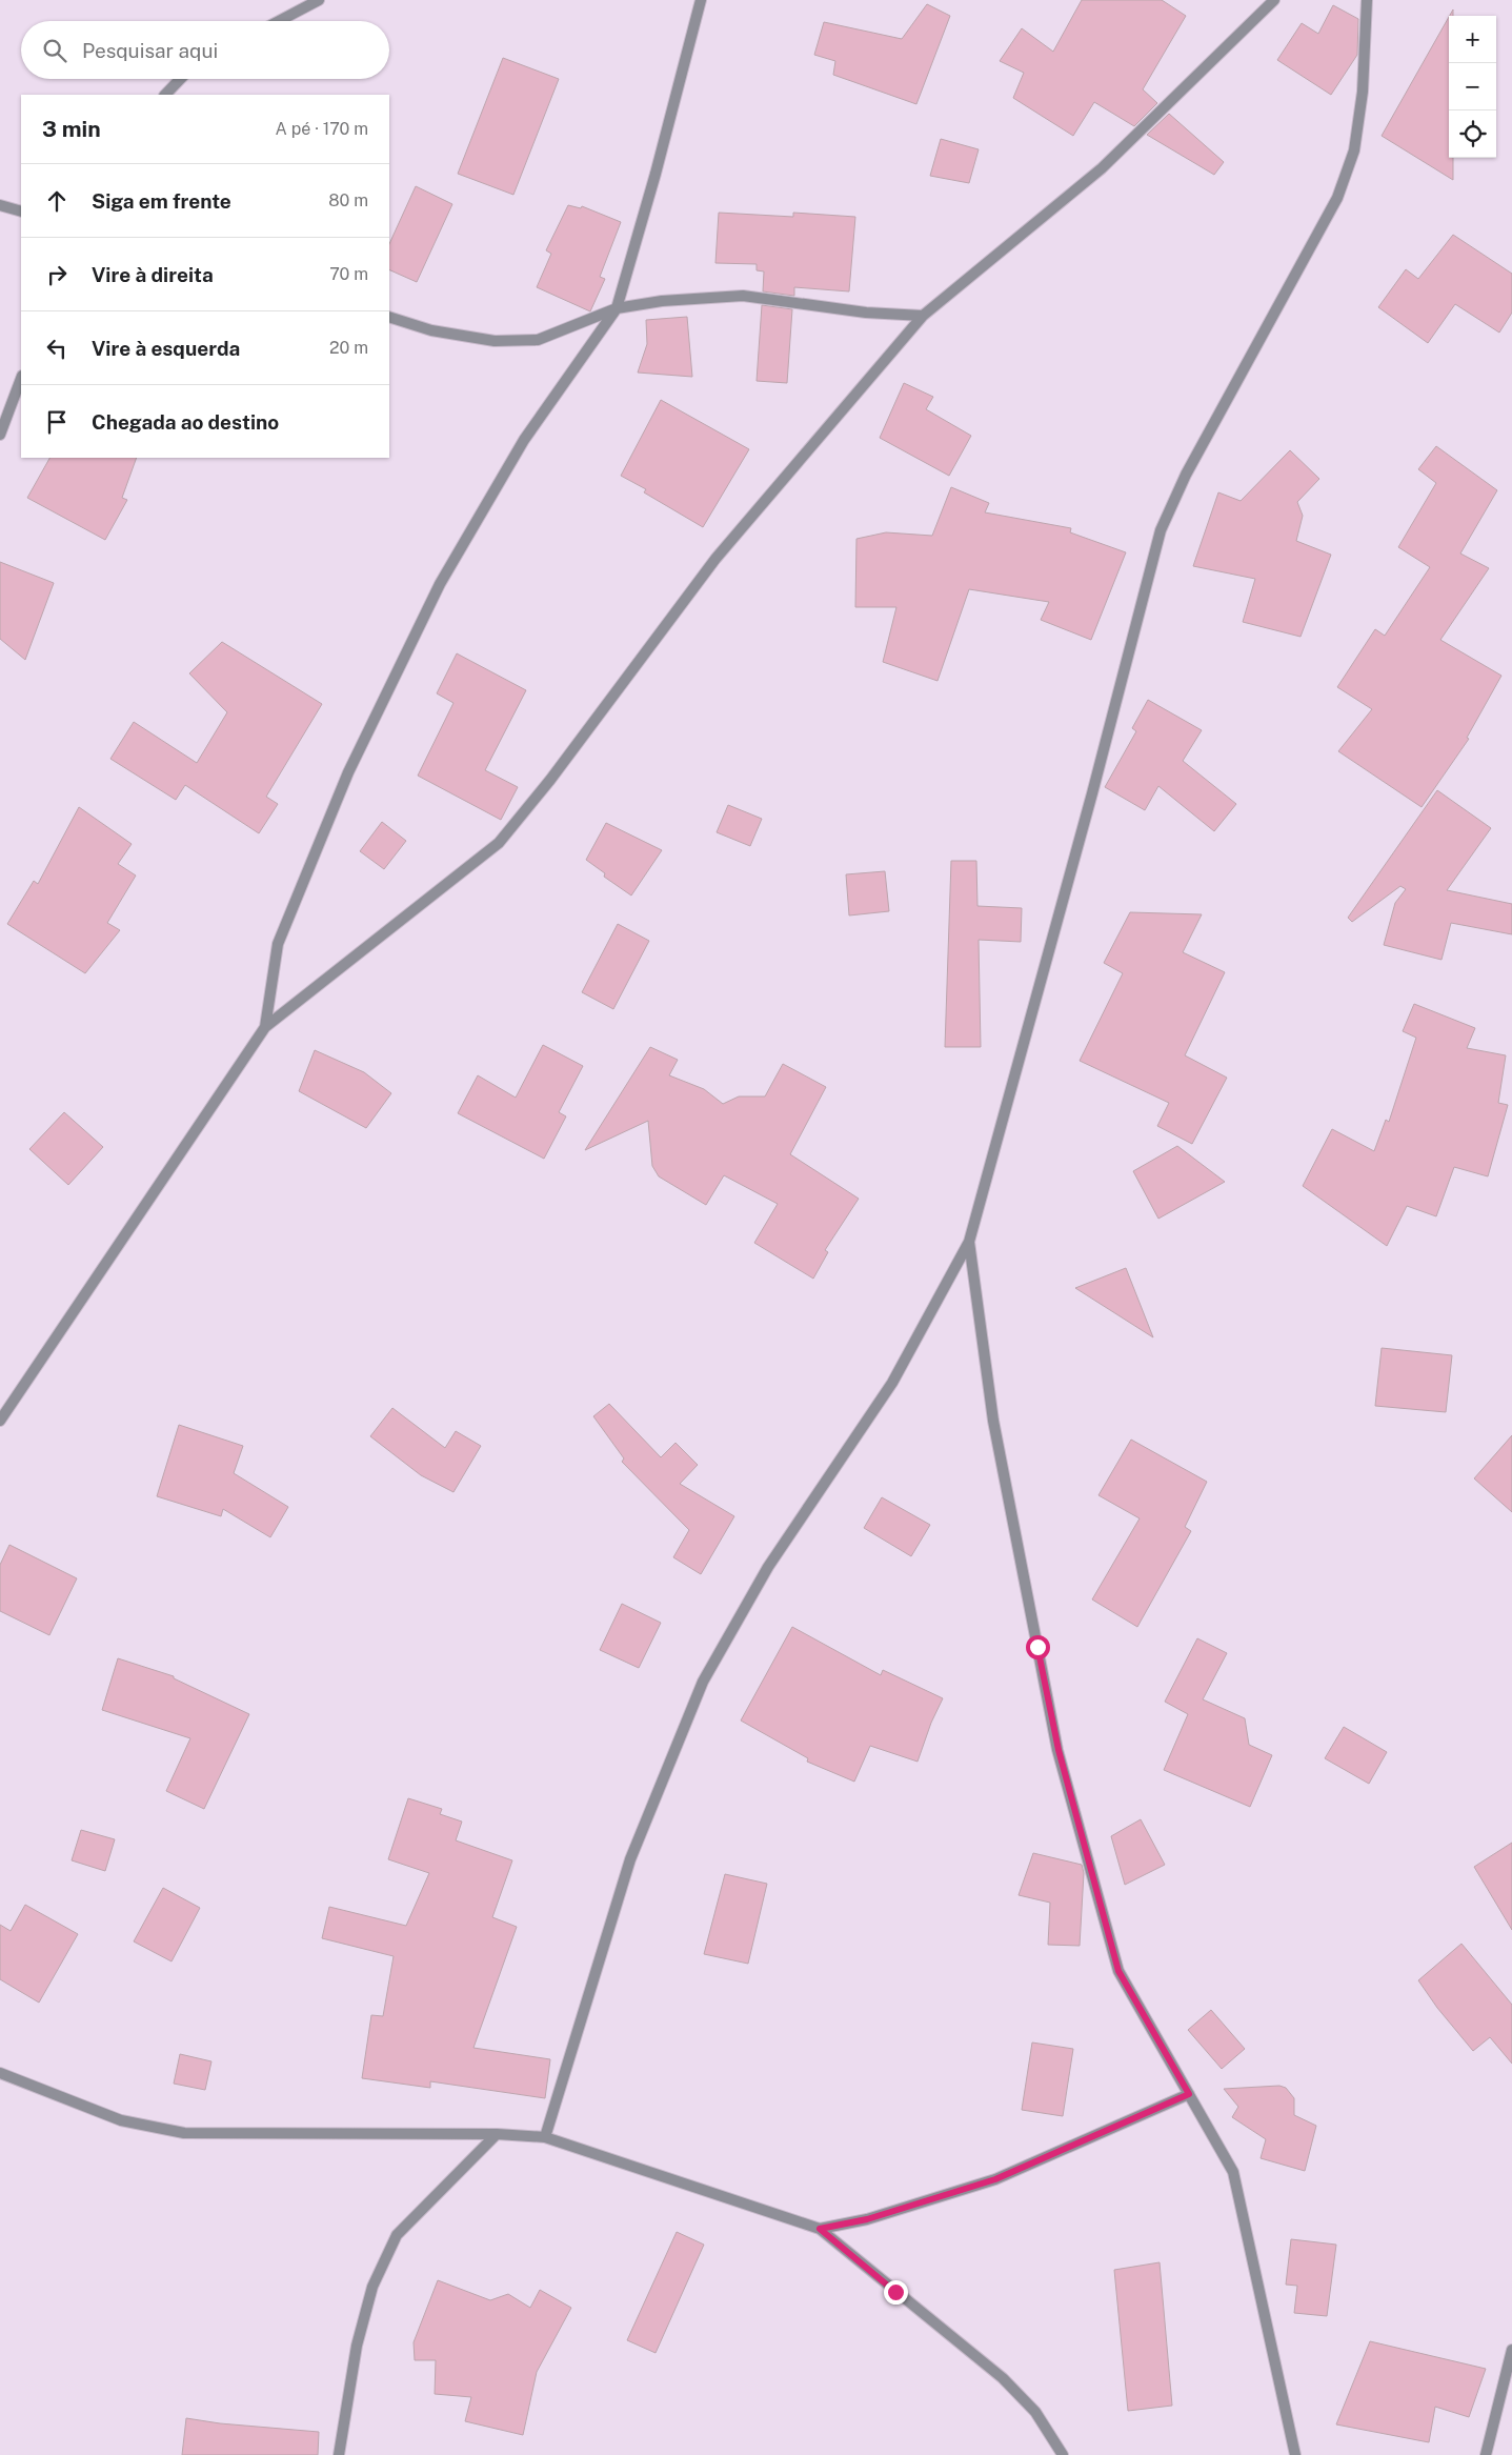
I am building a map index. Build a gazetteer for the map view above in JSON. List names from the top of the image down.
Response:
{
  "page": {
    "map_buttons": ["+", "−"],
    "search": "Pesquisar aqui",
    "heading": ["3 min", "A pé · 170 m"],
    "list": [
      ["Siga em frente", "80 m"],
      ["Vire à direita", "70 m"],
      ["Vire à esquerda", "20 m"],
      "Chegada ao destino"
    ]
  }
}
